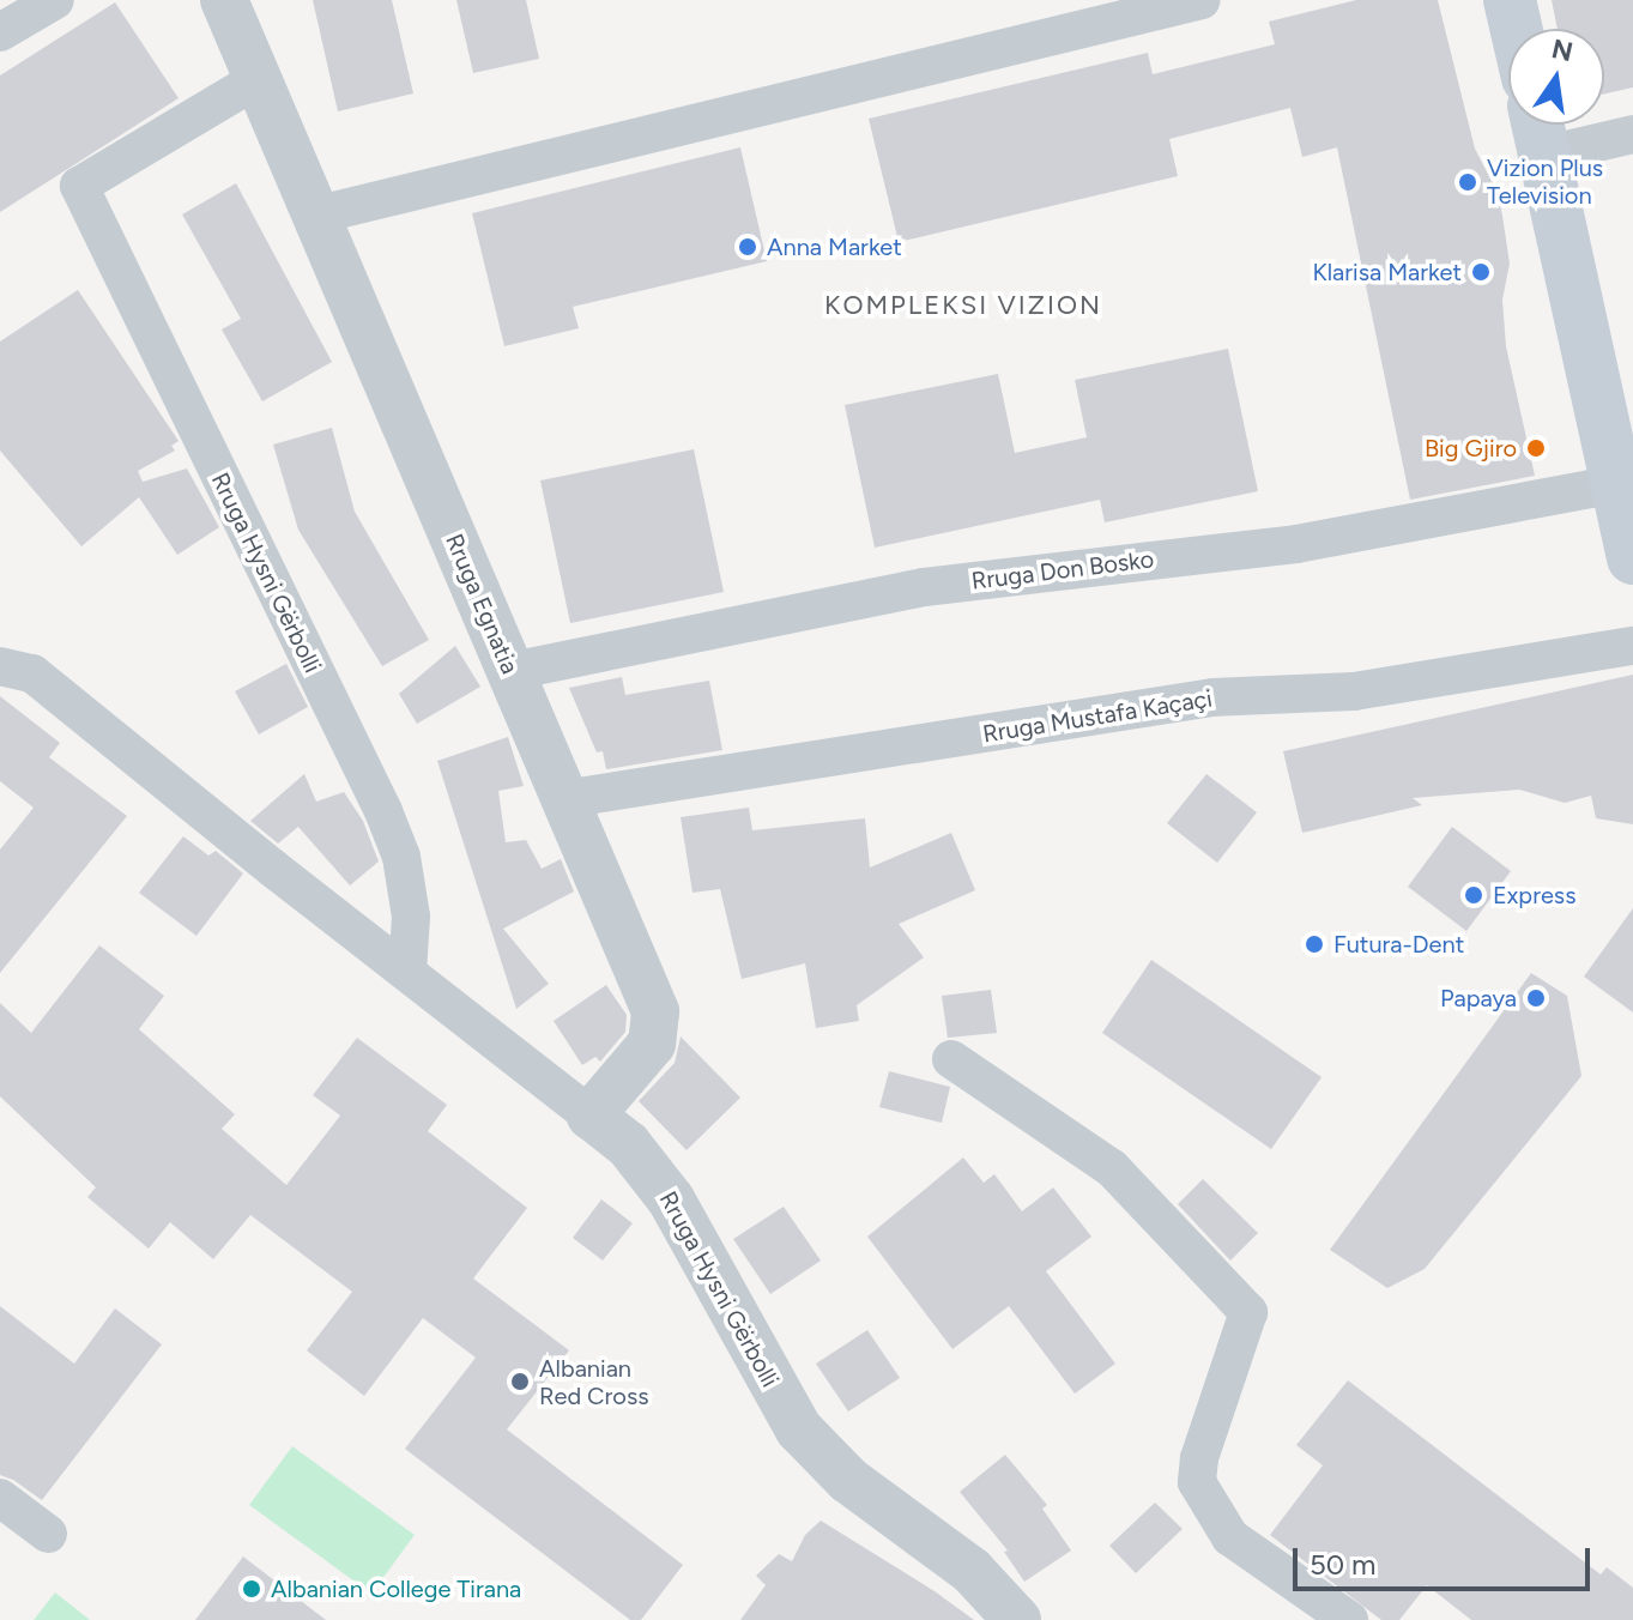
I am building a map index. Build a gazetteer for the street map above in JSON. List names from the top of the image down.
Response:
{
  "streets": {
    "street": [
      "Rruga Don Bosko",
      "Rruga Hysni Gërbolli",
      "Rruga Egnatia",
      "Rruga Mustafa Kaçaçi"
    ]
  },
  "crossings": [
    ["Rruga Don Bosko", "Rruga Egnatia"],
    ["Rruga Hysni Gërbolli", "Rruga Egnatia"],
    ["Rruga Egnatia", "Rruga Mustafa Kaçaçi"]
  ],
  "districts": ["KOMPLEKSI VIZION"],
  "places": [
    "Vizion Plus Television",
    "Anna Market",
    "Klarisa Market",
    "Big Gjiro",
    "Express",
    "Futura-Dent",
    "Papaya",
    "Albanian Red Cross",
    "Albanian College Tirana"
  ],
  "scale_bar": "50 m",
  "north": "top"
}
